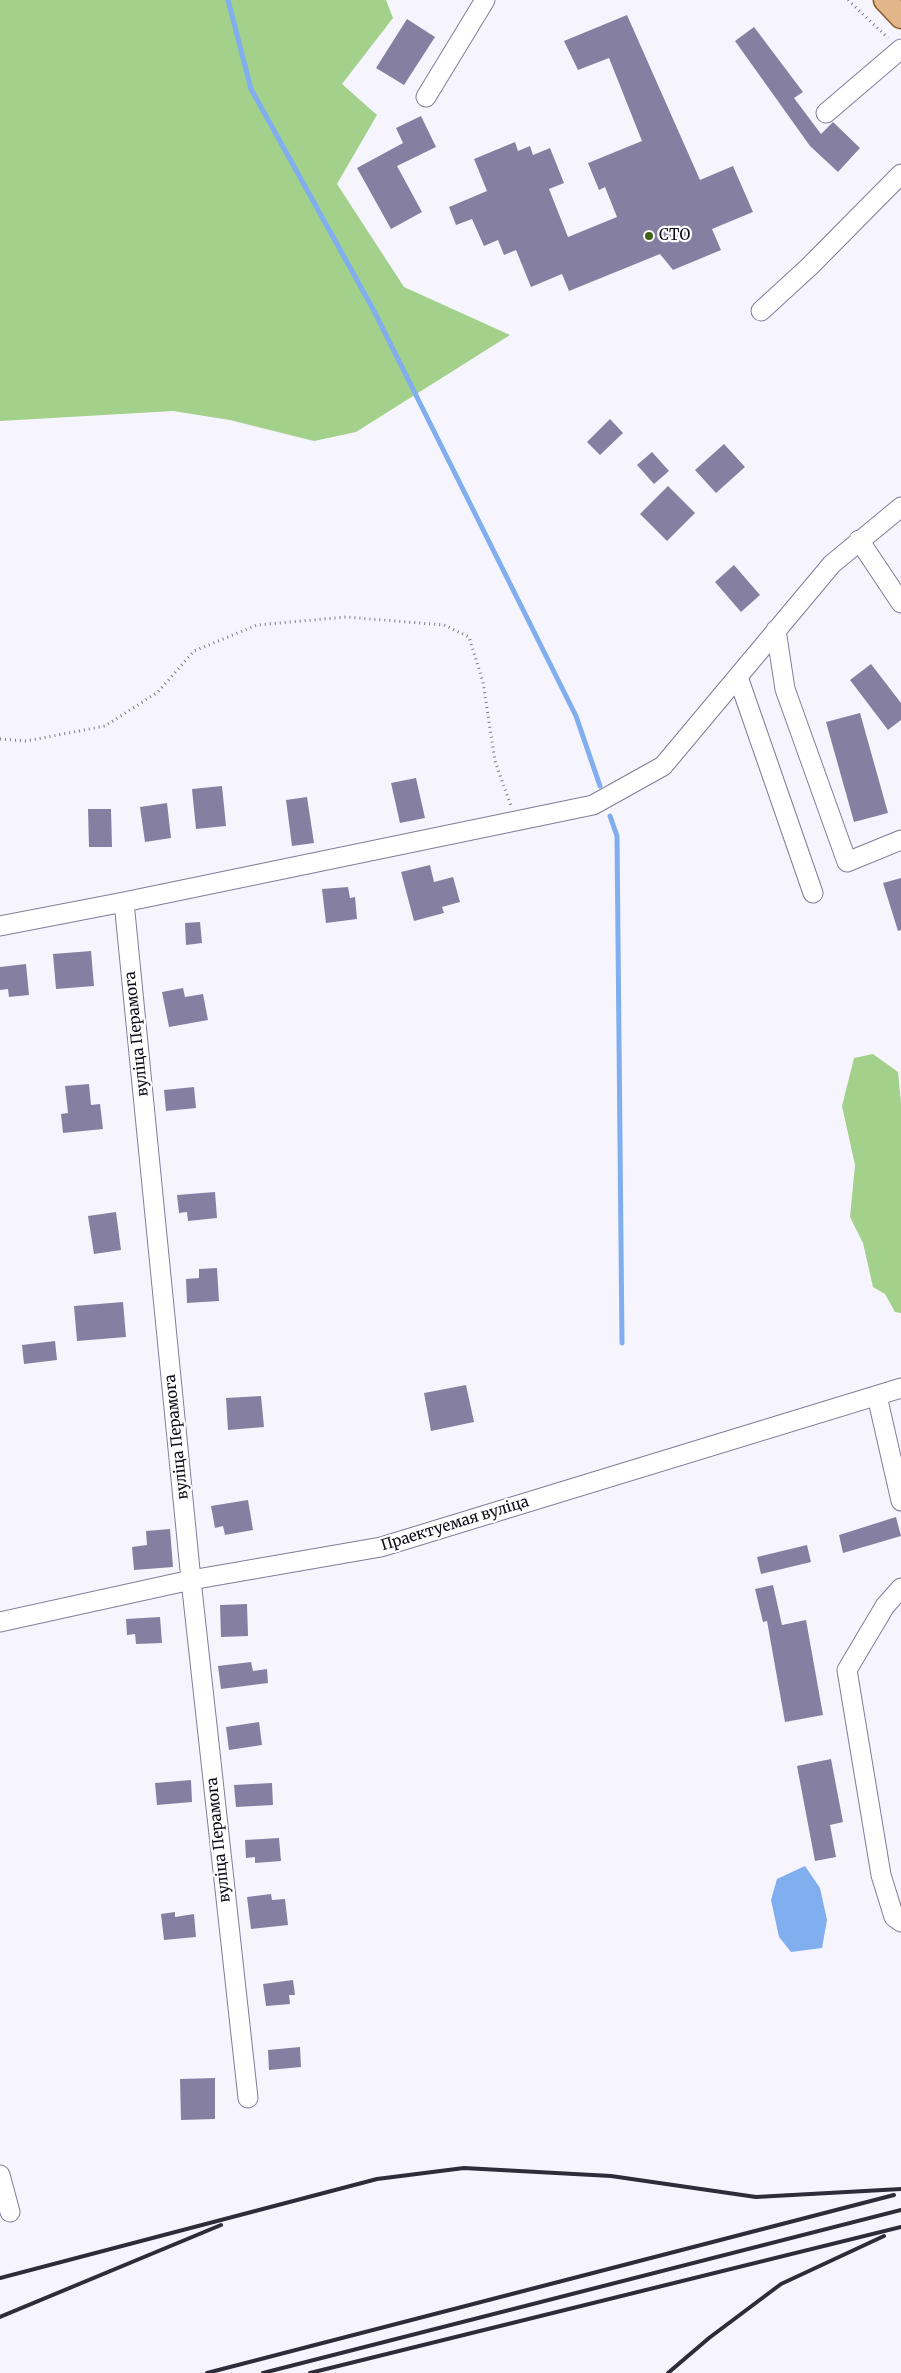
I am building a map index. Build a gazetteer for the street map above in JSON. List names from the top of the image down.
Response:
{
  "streets": {
    "street": ["вуліца Перамога", "Праектуемая вуліца"]
  },
  "crossings": [
    ["вуліца Перамога", "Праектуемая вуліца"]
  ],
  "places": ["СТО"]
}
